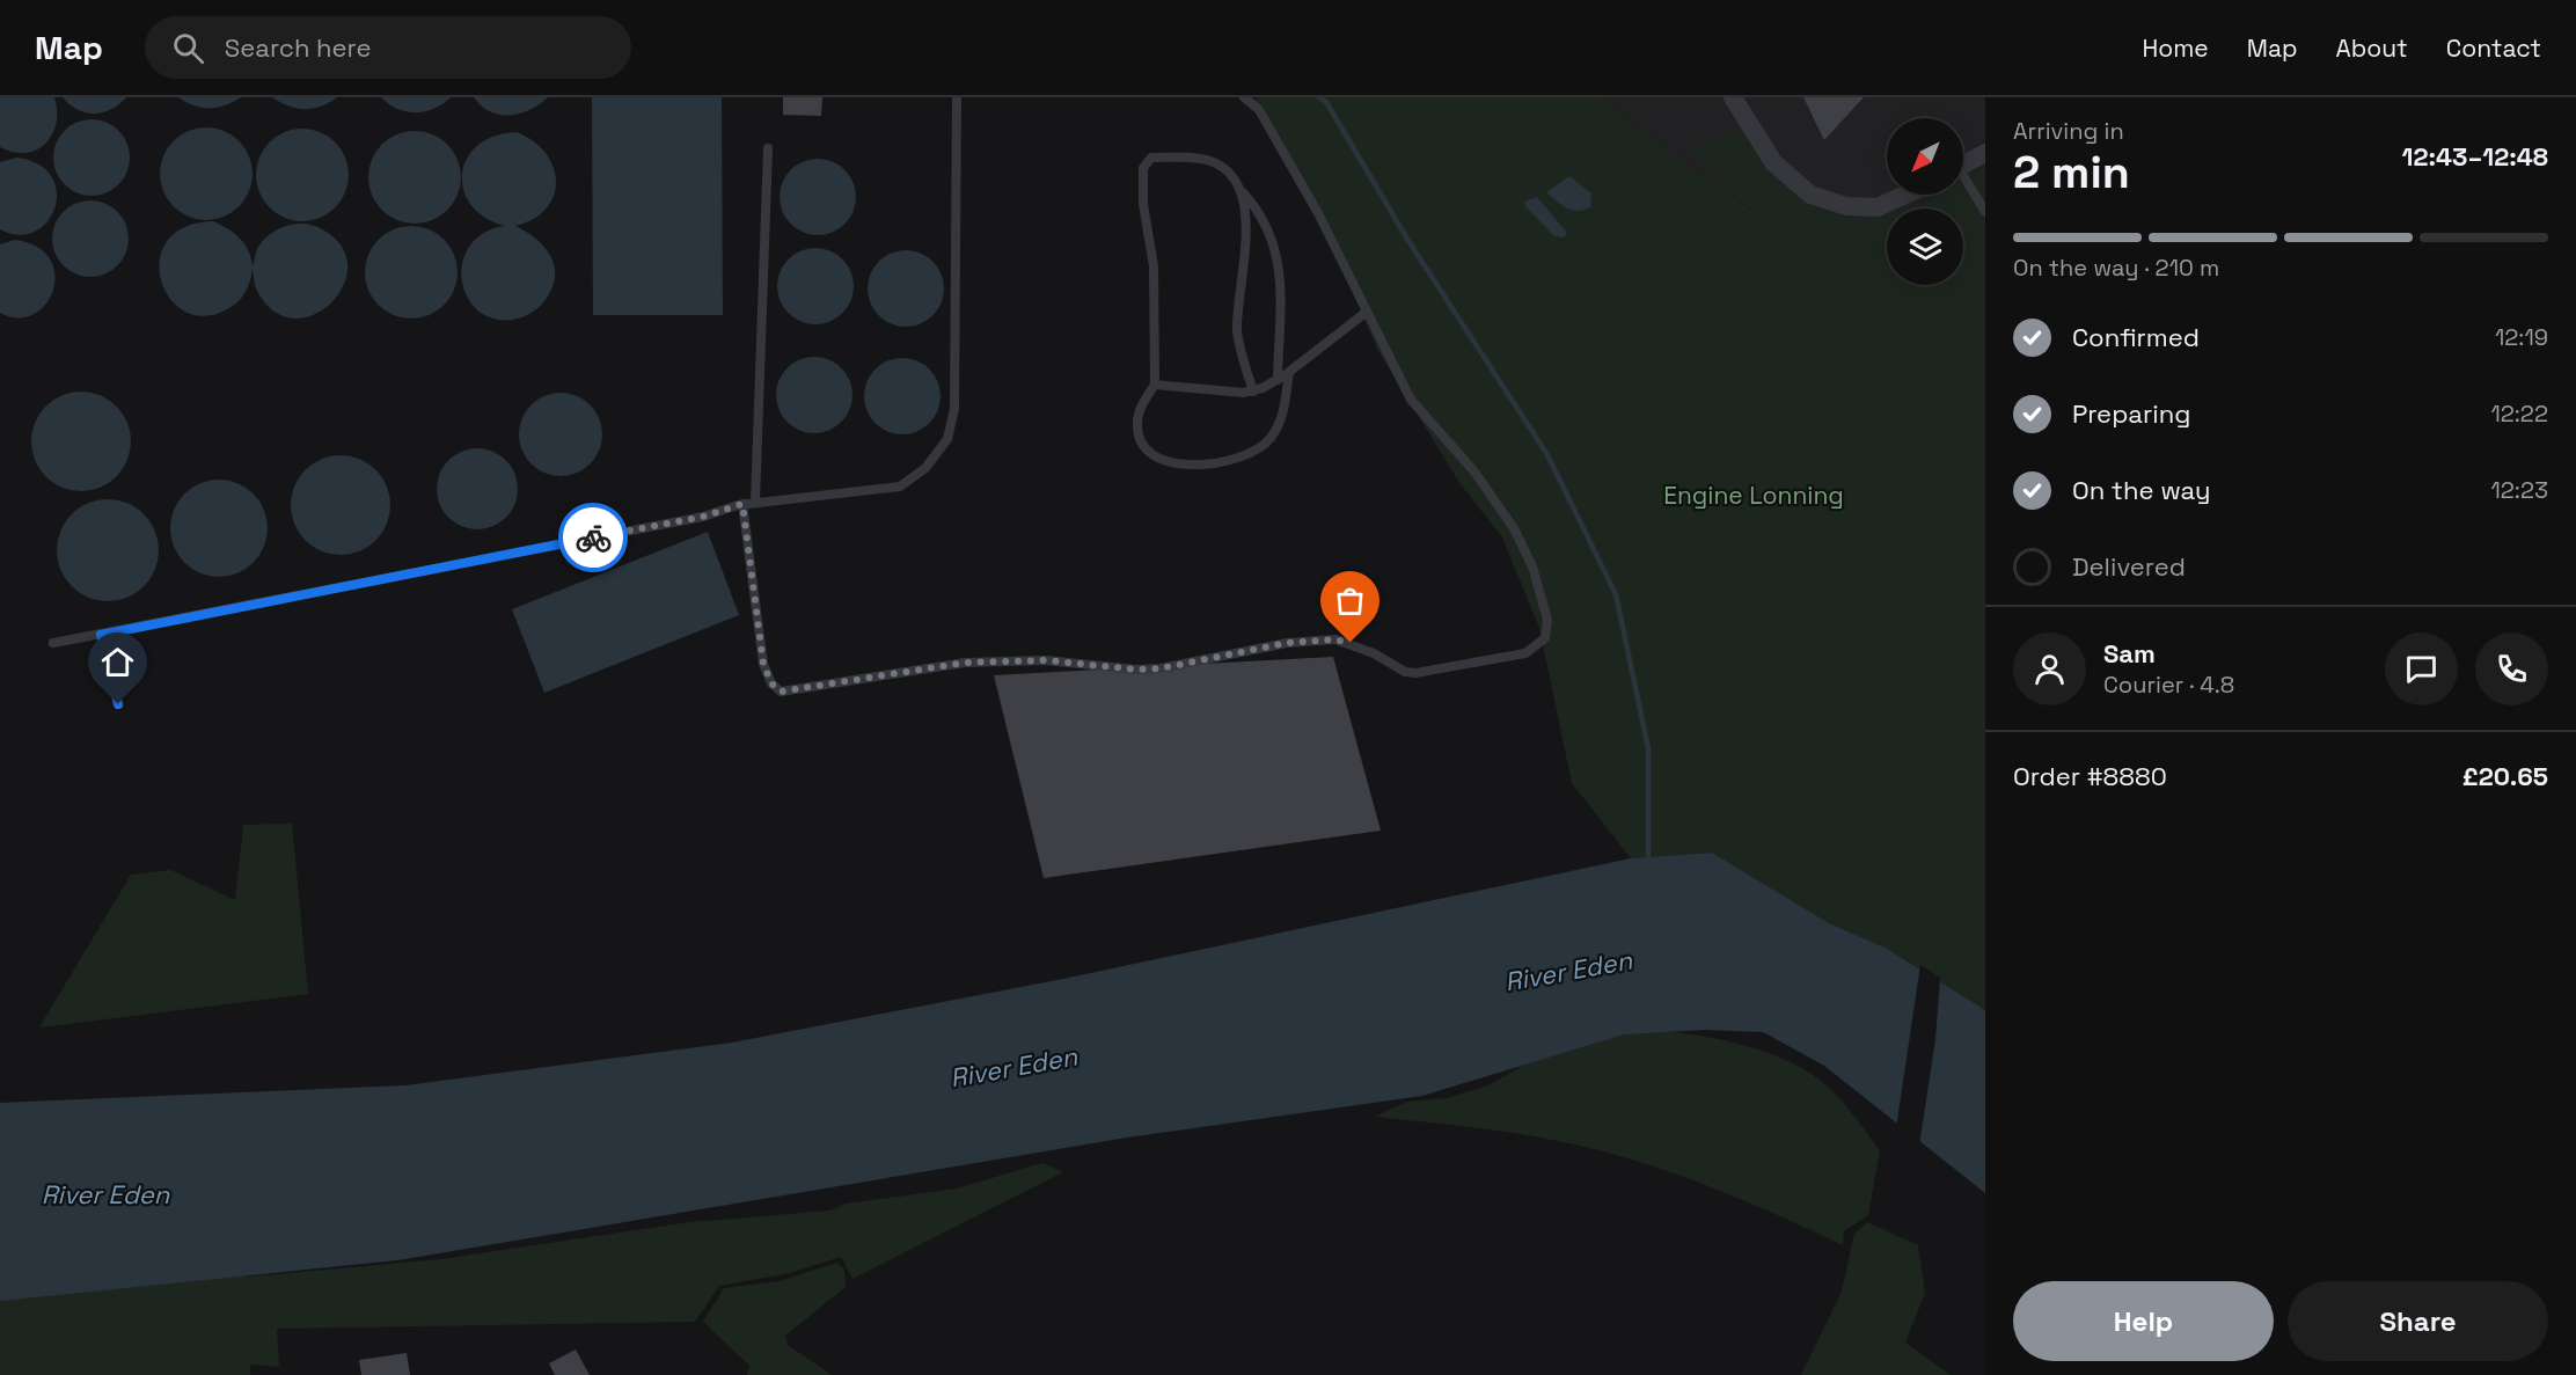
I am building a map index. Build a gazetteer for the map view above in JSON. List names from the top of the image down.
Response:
{
  "water": ["River Eden"],
  "parks": ["Engine Lonning"],
  "north": "bottom left",
  "page": {
    "header": "Map",
    "search": "Search here",
    "nav": [
      "Home",
      "Map",
      "About",
      "Contact"
    ],
    "heading": ["2 min", "Arriving in", "12:43–12:48"],
    "panel": [
      "Sam",
      "Courier · 4.8",
      "Order #8880",
      "£20.65"
    ],
    "bar": "On the way · 210 m",
    "list": [
      ["Confirmed", "12:19"],
      ["Preparing", "12:22"],
      ["On the way", "12:23"],
      "Delivered"
    ],
    "buttons": ["Help", "Share"]
  }
}
